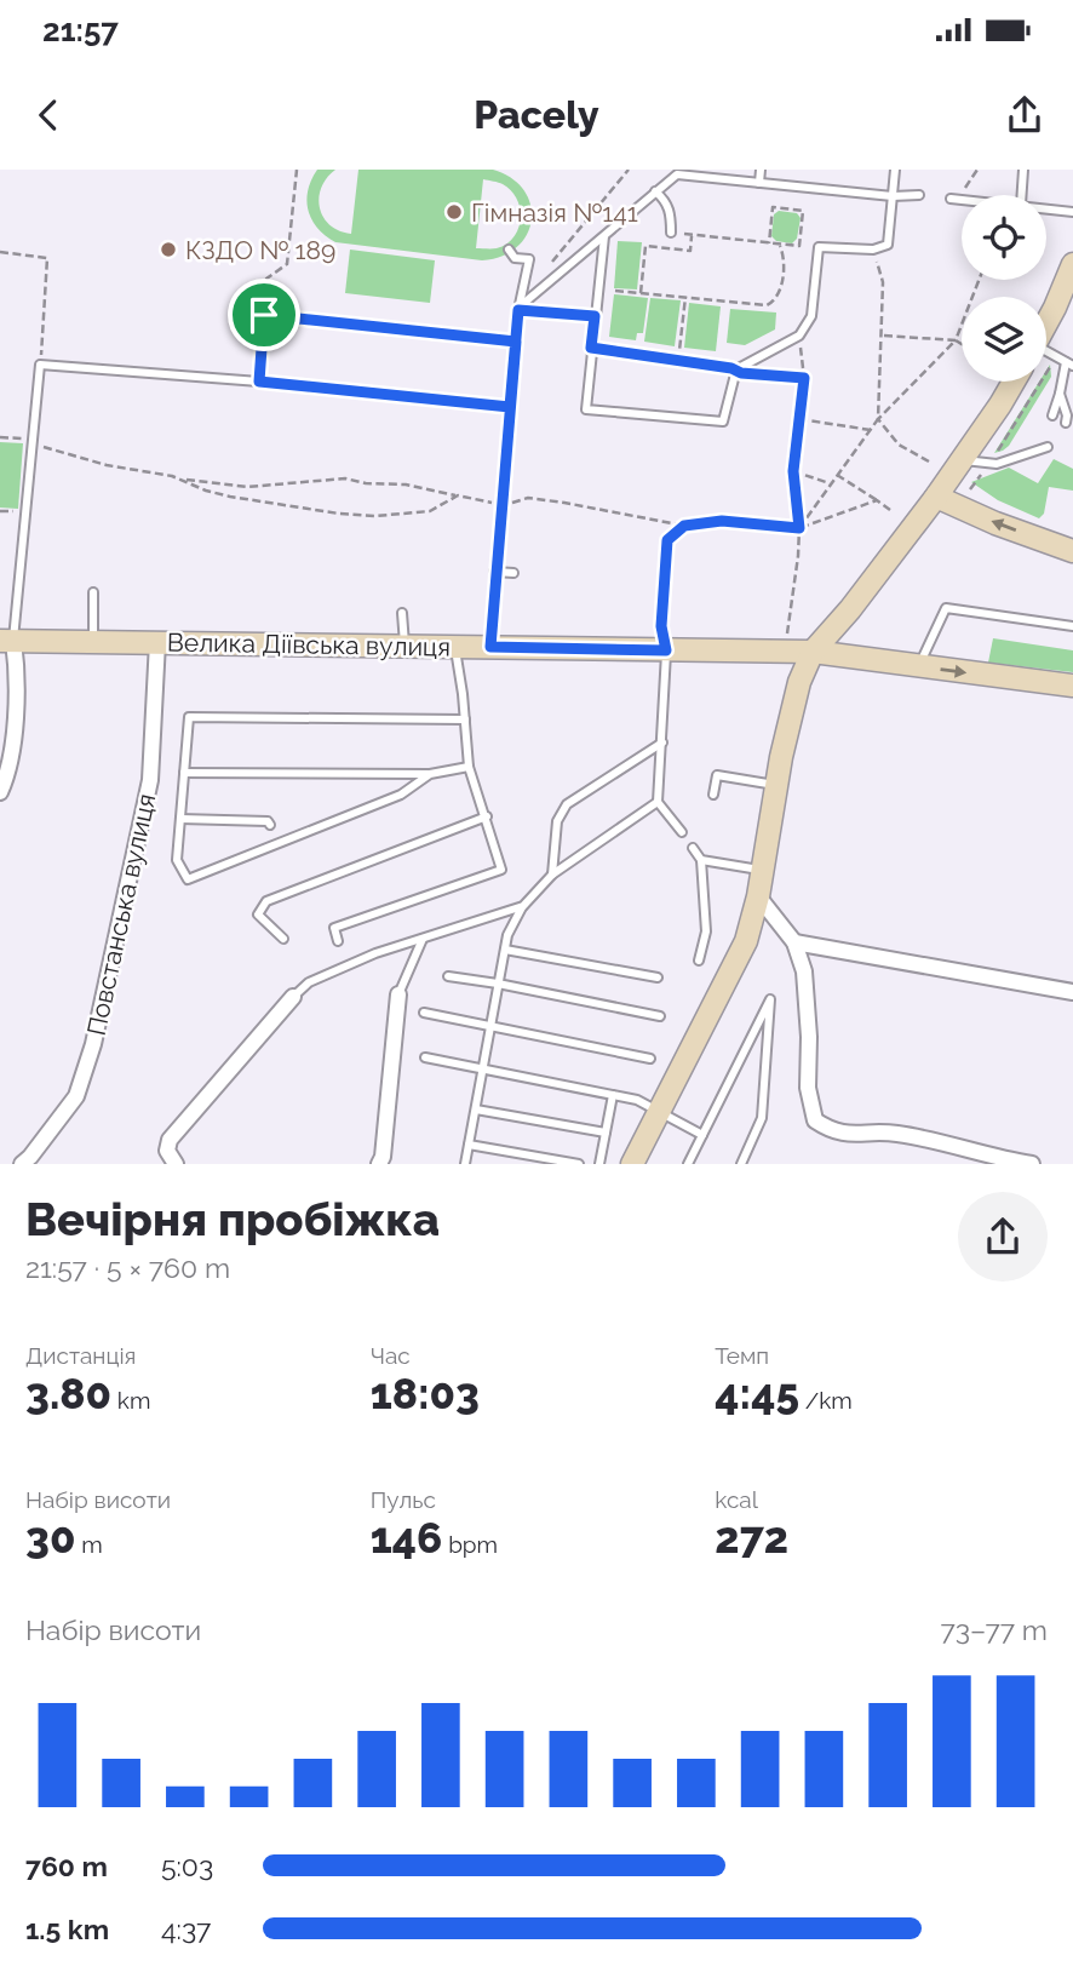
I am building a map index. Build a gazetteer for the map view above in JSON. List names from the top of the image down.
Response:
{
  "streets": {
    "street": ["Велика Діївська вулиця", "Повстанська вулиця"]
  },
  "crossings": [
    ["Велика Діївська вулиця", "Повстанська вулиця"]
  ],
  "places": ["Гімназія №141", "КЗДО № 189"],
  "page": {
    "status": "21:57",
    "header": "Pacely",
    "heading": ["Вечірня пробіжка", "21:57 · 5 × 760 m"],
    "stats": [
      ["Дистанція", "3.80 km"],
      ["Час", "18:03"],
      ["Темп", "4:45 /km"],
      ["Набір висоти", "30 m"],
      ["Пульс", "146 bpm"],
      ["kcal", "272"]
    ],
    "chart": ["Набір висоти", "73–77 m"],
    "list": [
      {
        "name": "760 m",
        "note": "5:03"
      },
      {
        "name": "1.5 km",
        "note": "4:37"
      }
    ]
  }
}
